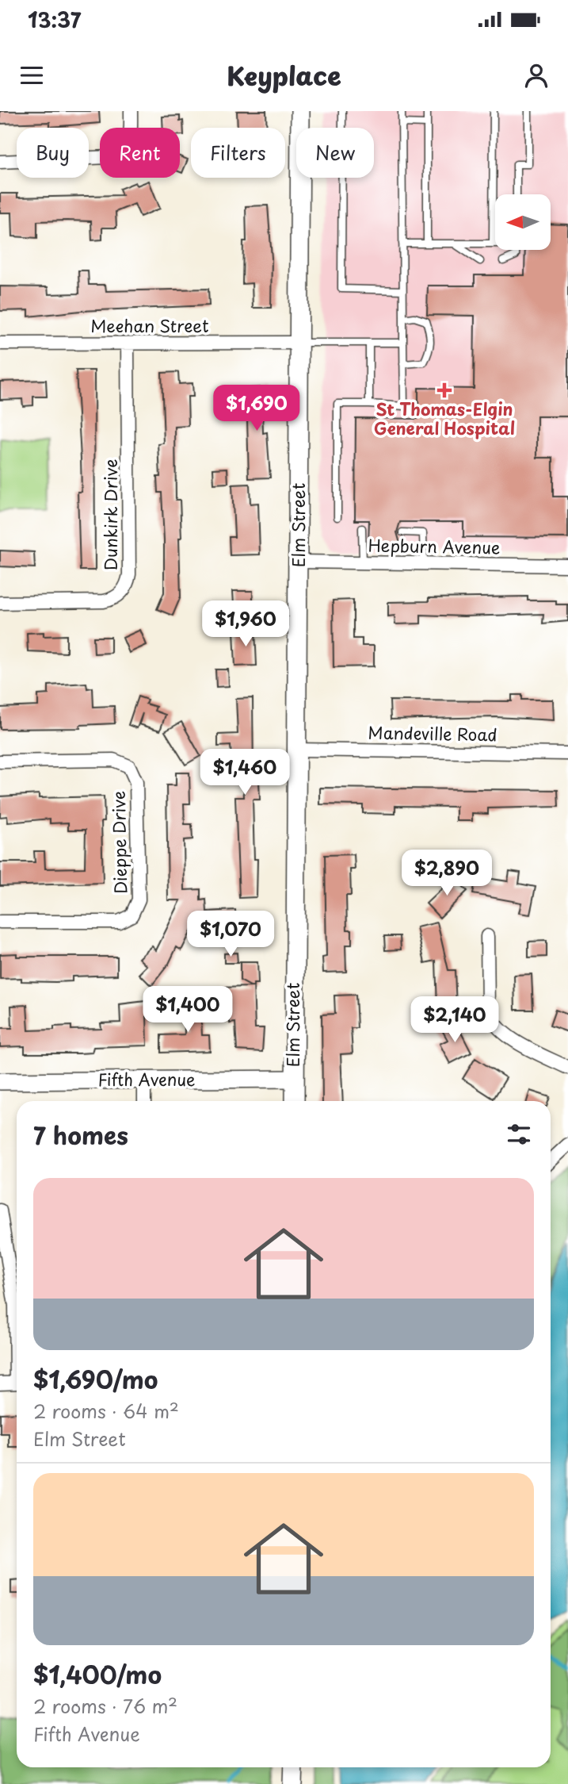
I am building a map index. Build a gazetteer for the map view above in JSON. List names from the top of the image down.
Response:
{
  "streets": {
    "main road": ["Elm Street"],
    "street": [
      "Meehan Street",
      "Dunkirk Drive",
      "Hepburn Avenue",
      "Mandeville Road",
      "Dieppe Drive",
      "Fifth Avenue"
    ]
  },
  "crossings": [
    ["Meehan Street", "Dunkirk Drive"],
    ["Meehan Street", "Elm Street"],
    ["Elm Street", "Hepburn Avenue"],
    ["Elm Street", "Mandeville Road"],
    ["Elm Street", "Fifth Avenue"]
  ],
  "places": {
    "health": ["St Thomas-Elgin General Hospital"]
  },
  "north": "left",
  "page": {
    "status": "13:37",
    "header": "Keyplace",
    "chip": [
      "Buy",
      "Rent",
      "Filters",
      "New"
    ],
    "price": [
      "$1,690",
      "$1,960",
      "$1,460",
      "$2,890",
      "$1,070",
      "$1,400",
      "$2,140"
    ],
    "heading": "7 homes",
    "list": [
      {
        "name": "$1,690/mo",
        "note": "2 rooms · 64 m² · Elm Street"
      },
      {
        "name": "$1,400/mo",
        "note": "2 rooms · 76 m² · Fifth Avenue"
      }
    ]
  }
}
